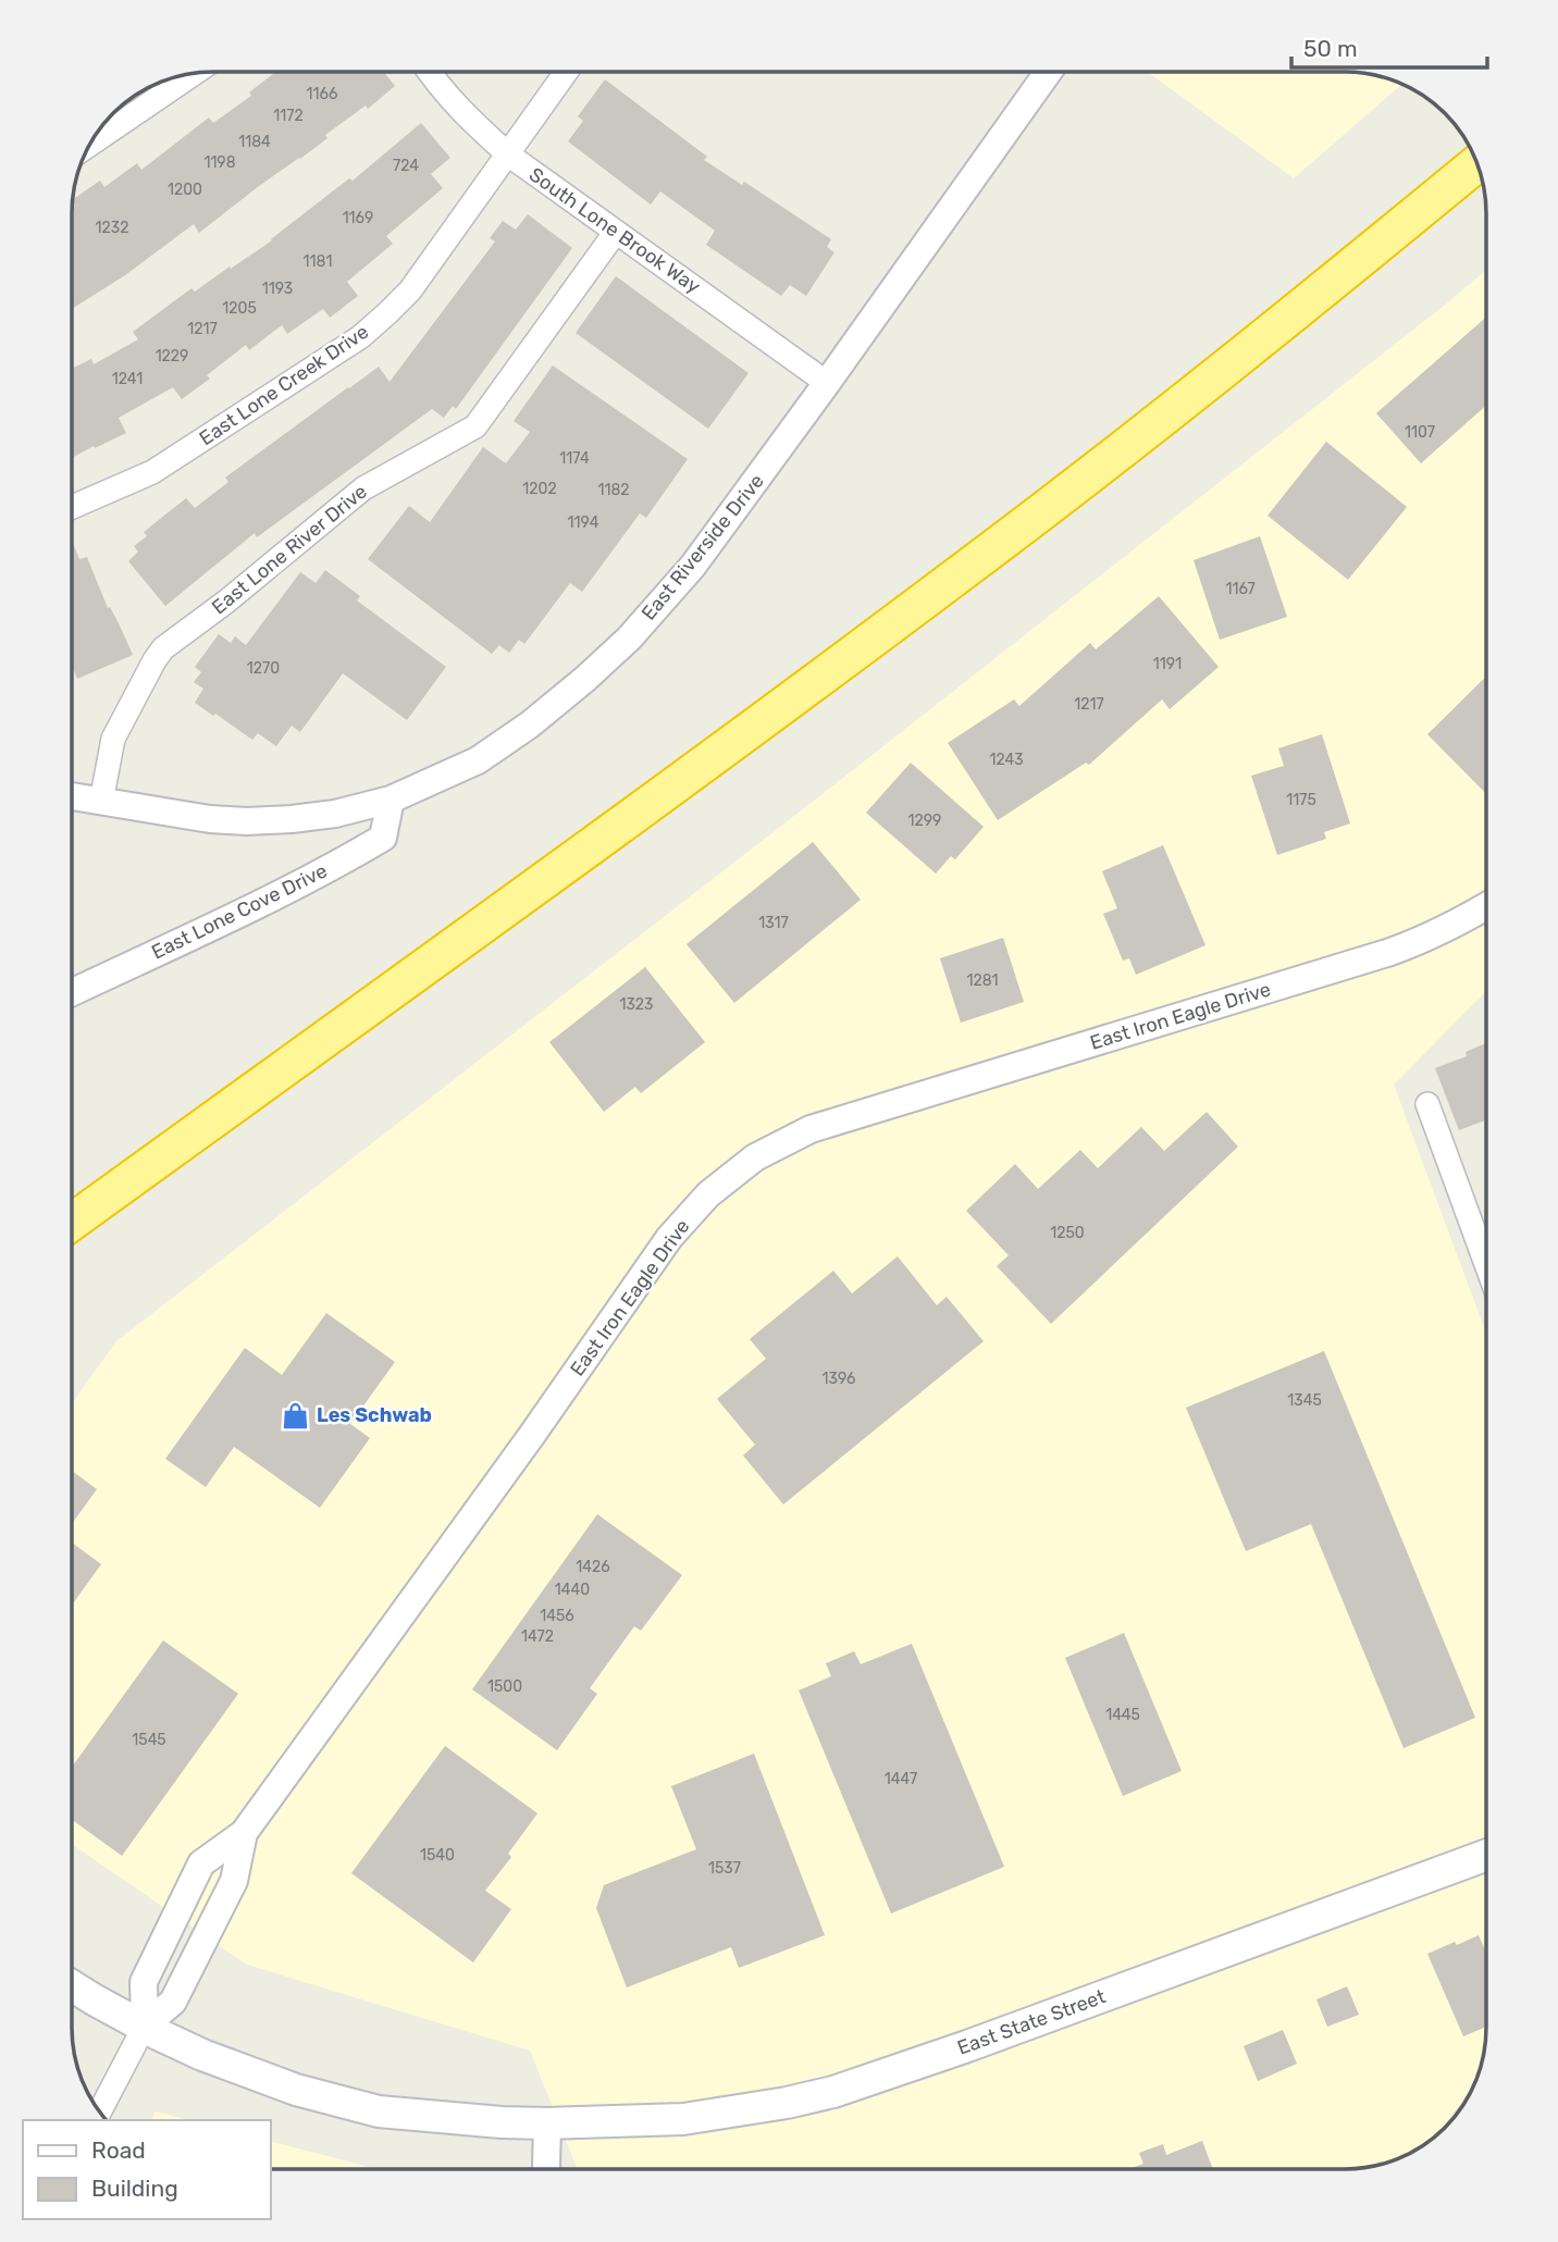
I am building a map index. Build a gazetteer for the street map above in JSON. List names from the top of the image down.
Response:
{
  "streets": {
    "main road": ["East State Street"],
    "street": [
      "South Lone Brook Way",
      "East Lone Creek Drive",
      "East Riverside Drive",
      "East Lone River Drive",
      "East Lone Cove Drive",
      "East Iron Eagle Drive"
    ]
  },
  "crossings": [
    ["South Lone Brook Way", "East Lone Creek Drive"],
    ["South Lone Brook Way", "East Riverside Drive"],
    ["South Lone Brook Way", "East Lone River Drive"],
    ["East Riverside Drive", "East Lone River Drive"],
    ["East Riverside Drive", "East Lone Cove Drive"],
    ["East Iron Eagle Drive", "East State Street"]
  ],
  "places": {
    "shop": ["Les Schwab"]
  },
  "house_numbers": [
    "1166",
    "1172",
    "1184",
    "1198",
    "724",
    "1200",
    "1169",
    "1232",
    "1181",
    "1193",
    "1205",
    "1217",
    "1229",
    "1241",
    "1107",
    "1174",
    "1202",
    "1182",
    "1194",
    "1167",
    "1191",
    "1270",
    "1217",
    "1243",
    "1175",
    "1299",
    "1317",
    "1281",
    "1323",
    "1250",
    "1396",
    "1345",
    "1426",
    "1440",
    "1456",
    "1472",
    "1500",
    "1445",
    "1545",
    "1447",
    "1540",
    "1537"
  ],
  "legend": ["Road", "Building"],
  "scale_bar": "50 m"
}
